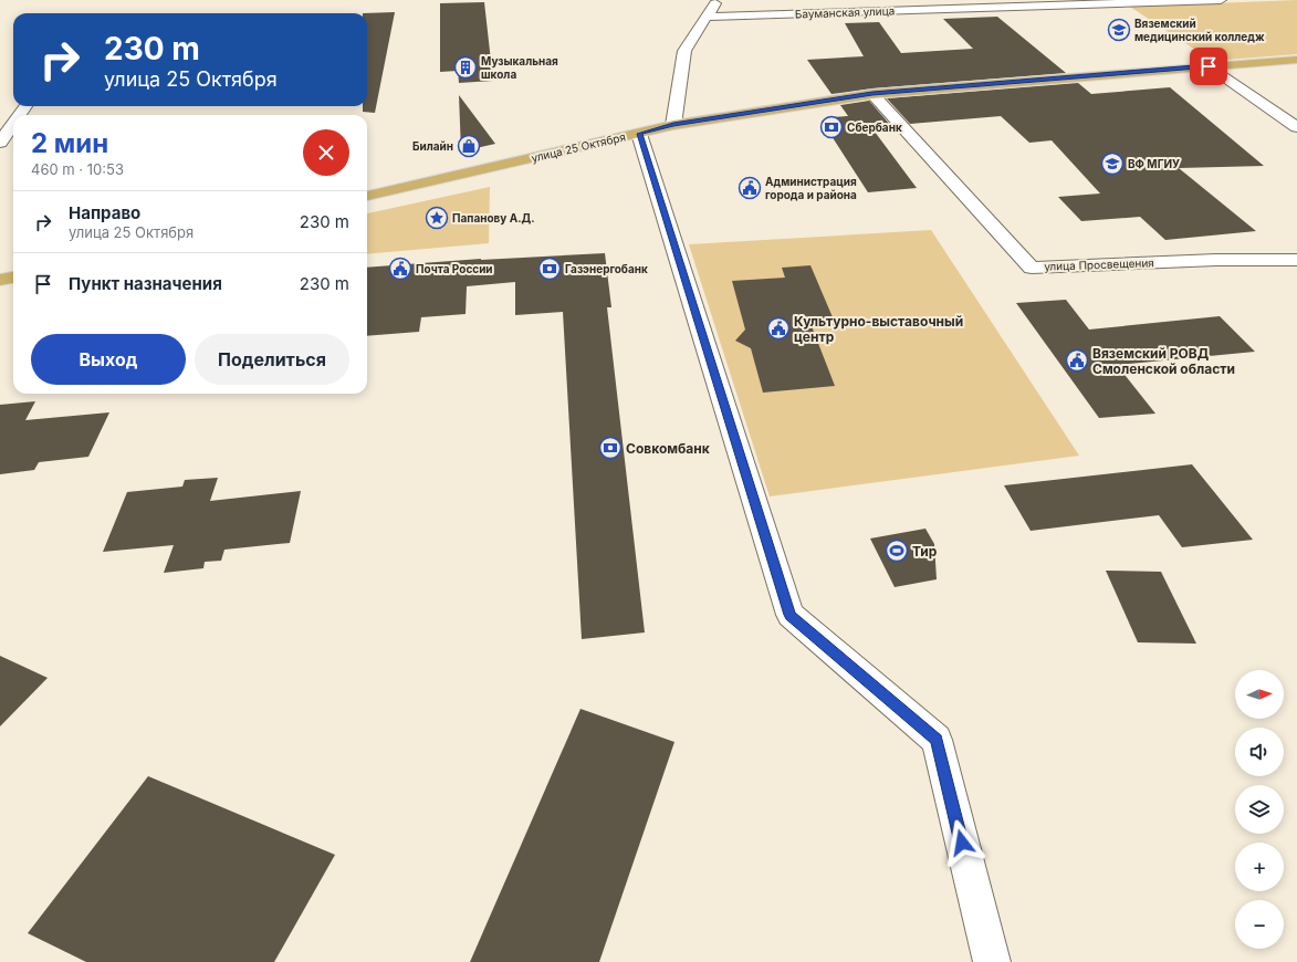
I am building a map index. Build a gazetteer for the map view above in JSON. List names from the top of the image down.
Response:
{
  "streets": {
    "main road": ["улица 25 Октября"],
    "street": ["Бауманская улица", "улица Просвещения"]
  },
  "crossings": [
    ["улица 25 Октября", "улица Просвещения"]
  ],
  "places": {
    "school or university": ["Вяземский медицинский колледж", "ВФ МГИУ"],
    "building": ["Музыкальная школа"],
    "bank": ["Сбербанк", "Газэнергобанк", "Совкомбанк"],
    "shop": ["Билайн"],
    "public building": [
      "Администрация города и района",
      "Почта России",
      "Культурно-выставочный центр",
      "Вяземский РОВД Смоленской области"
    ],
    "place": ["Папанову А.Д."],
    "sports": ["Тир"]
  },
  "north": "right",
  "page": {
    "turn": ["230 m", "улица 25 Октября"],
    "heading": ["2 мин", "460 m · 10:53"],
    "list": [
      {
        "name": "Направо",
        "note": "улица 25 Октября",
        "value": "230 m"
      },
      {
        "name": "Пункт назначения",
        "value": "230 m"
      }
    ],
    "buttons": ["Выход", "Поделиться"],
    "map_buttons": ["+", "−"]
  }
}
